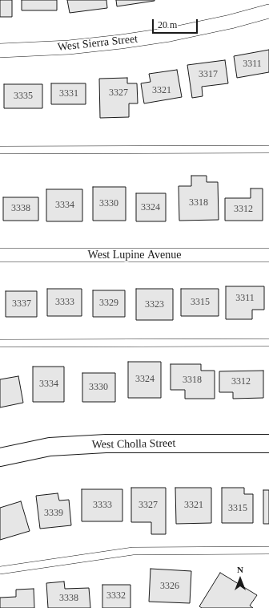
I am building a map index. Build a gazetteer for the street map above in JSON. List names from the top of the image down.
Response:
{
  "streets": {
    "street": ["West Sierra Street", "West Lupine Avenue", "West Cholla Street"]
  },
  "house_numbers": [
    "3311",
    "3317",
    "3321",
    "3327",
    "3331",
    "3335",
    "3318",
    "3330",
    "3334",
    "3324",
    "3338",
    "3312",
    "3311",
    "3333",
    "3315",
    "3329",
    "3337",
    "3323",
    "3324",
    "3318",
    "3312",
    "3334",
    "3330",
    "3333",
    "3327",
    "3321",
    "3315",
    "3339",
    "3326",
    "3332",
    "3338"
  ],
  "scale_bar": "20 m",
  "north": "top"
}
